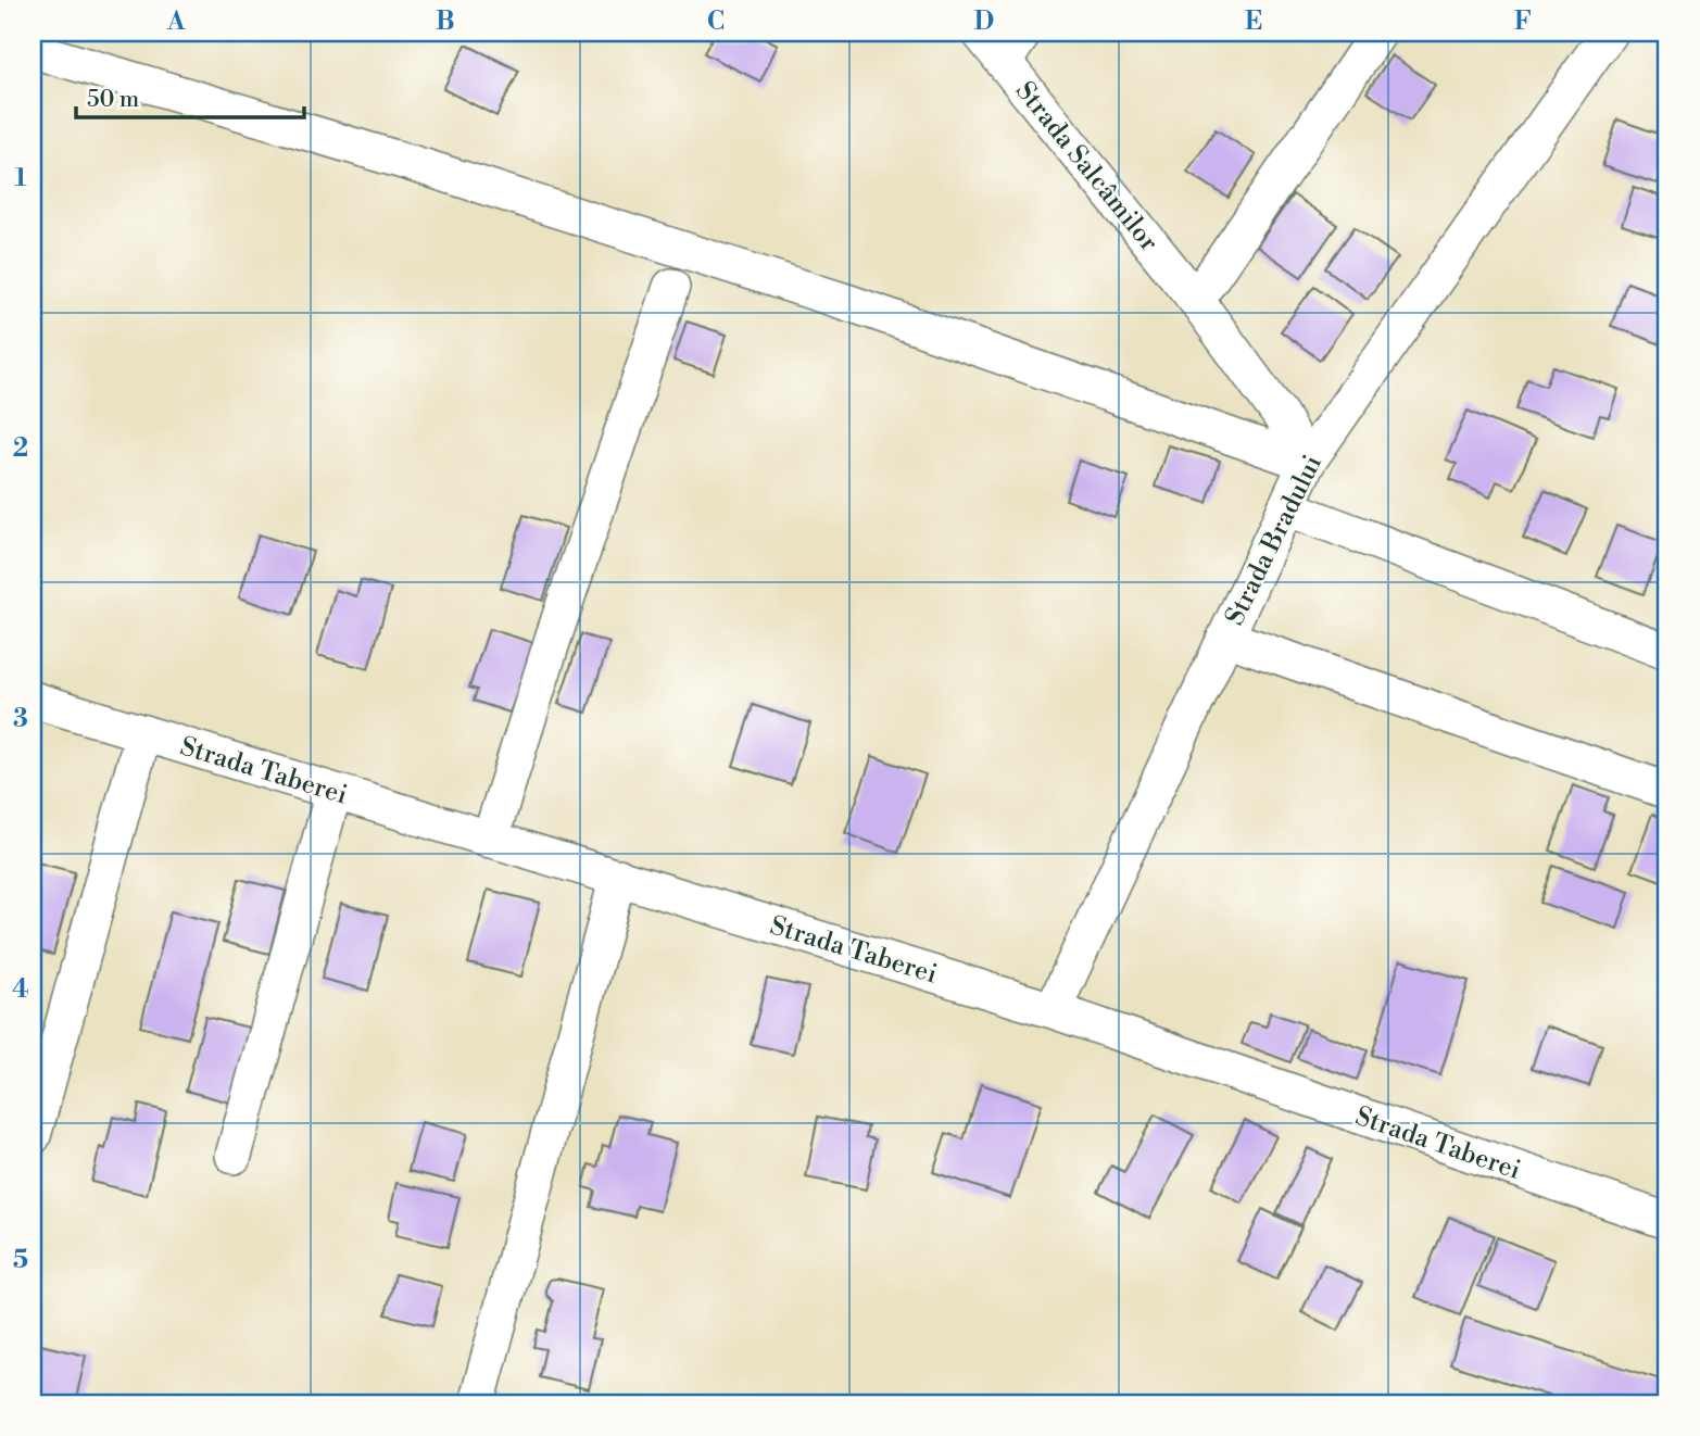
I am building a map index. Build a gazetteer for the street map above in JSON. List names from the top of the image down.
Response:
{
  "streets": {
    "street": ["Strada Salcâmilor", "Strada Bradului", "Strada Taberei"]
  },
  "crossings": [
    ["Strada Salcâmilor", "Strada Bradului"],
    ["Strada Bradului", "Strada Taberei"]
  ],
  "scale_bar": "50 m",
  "grid": {
    "columns": [
      "A",
      "B",
      "C",
      "D",
      "E",
      "F"
    ],
    "rows": [
      "1",
      "2",
      "3",
      "4",
      "5"
    ]
  }
}
